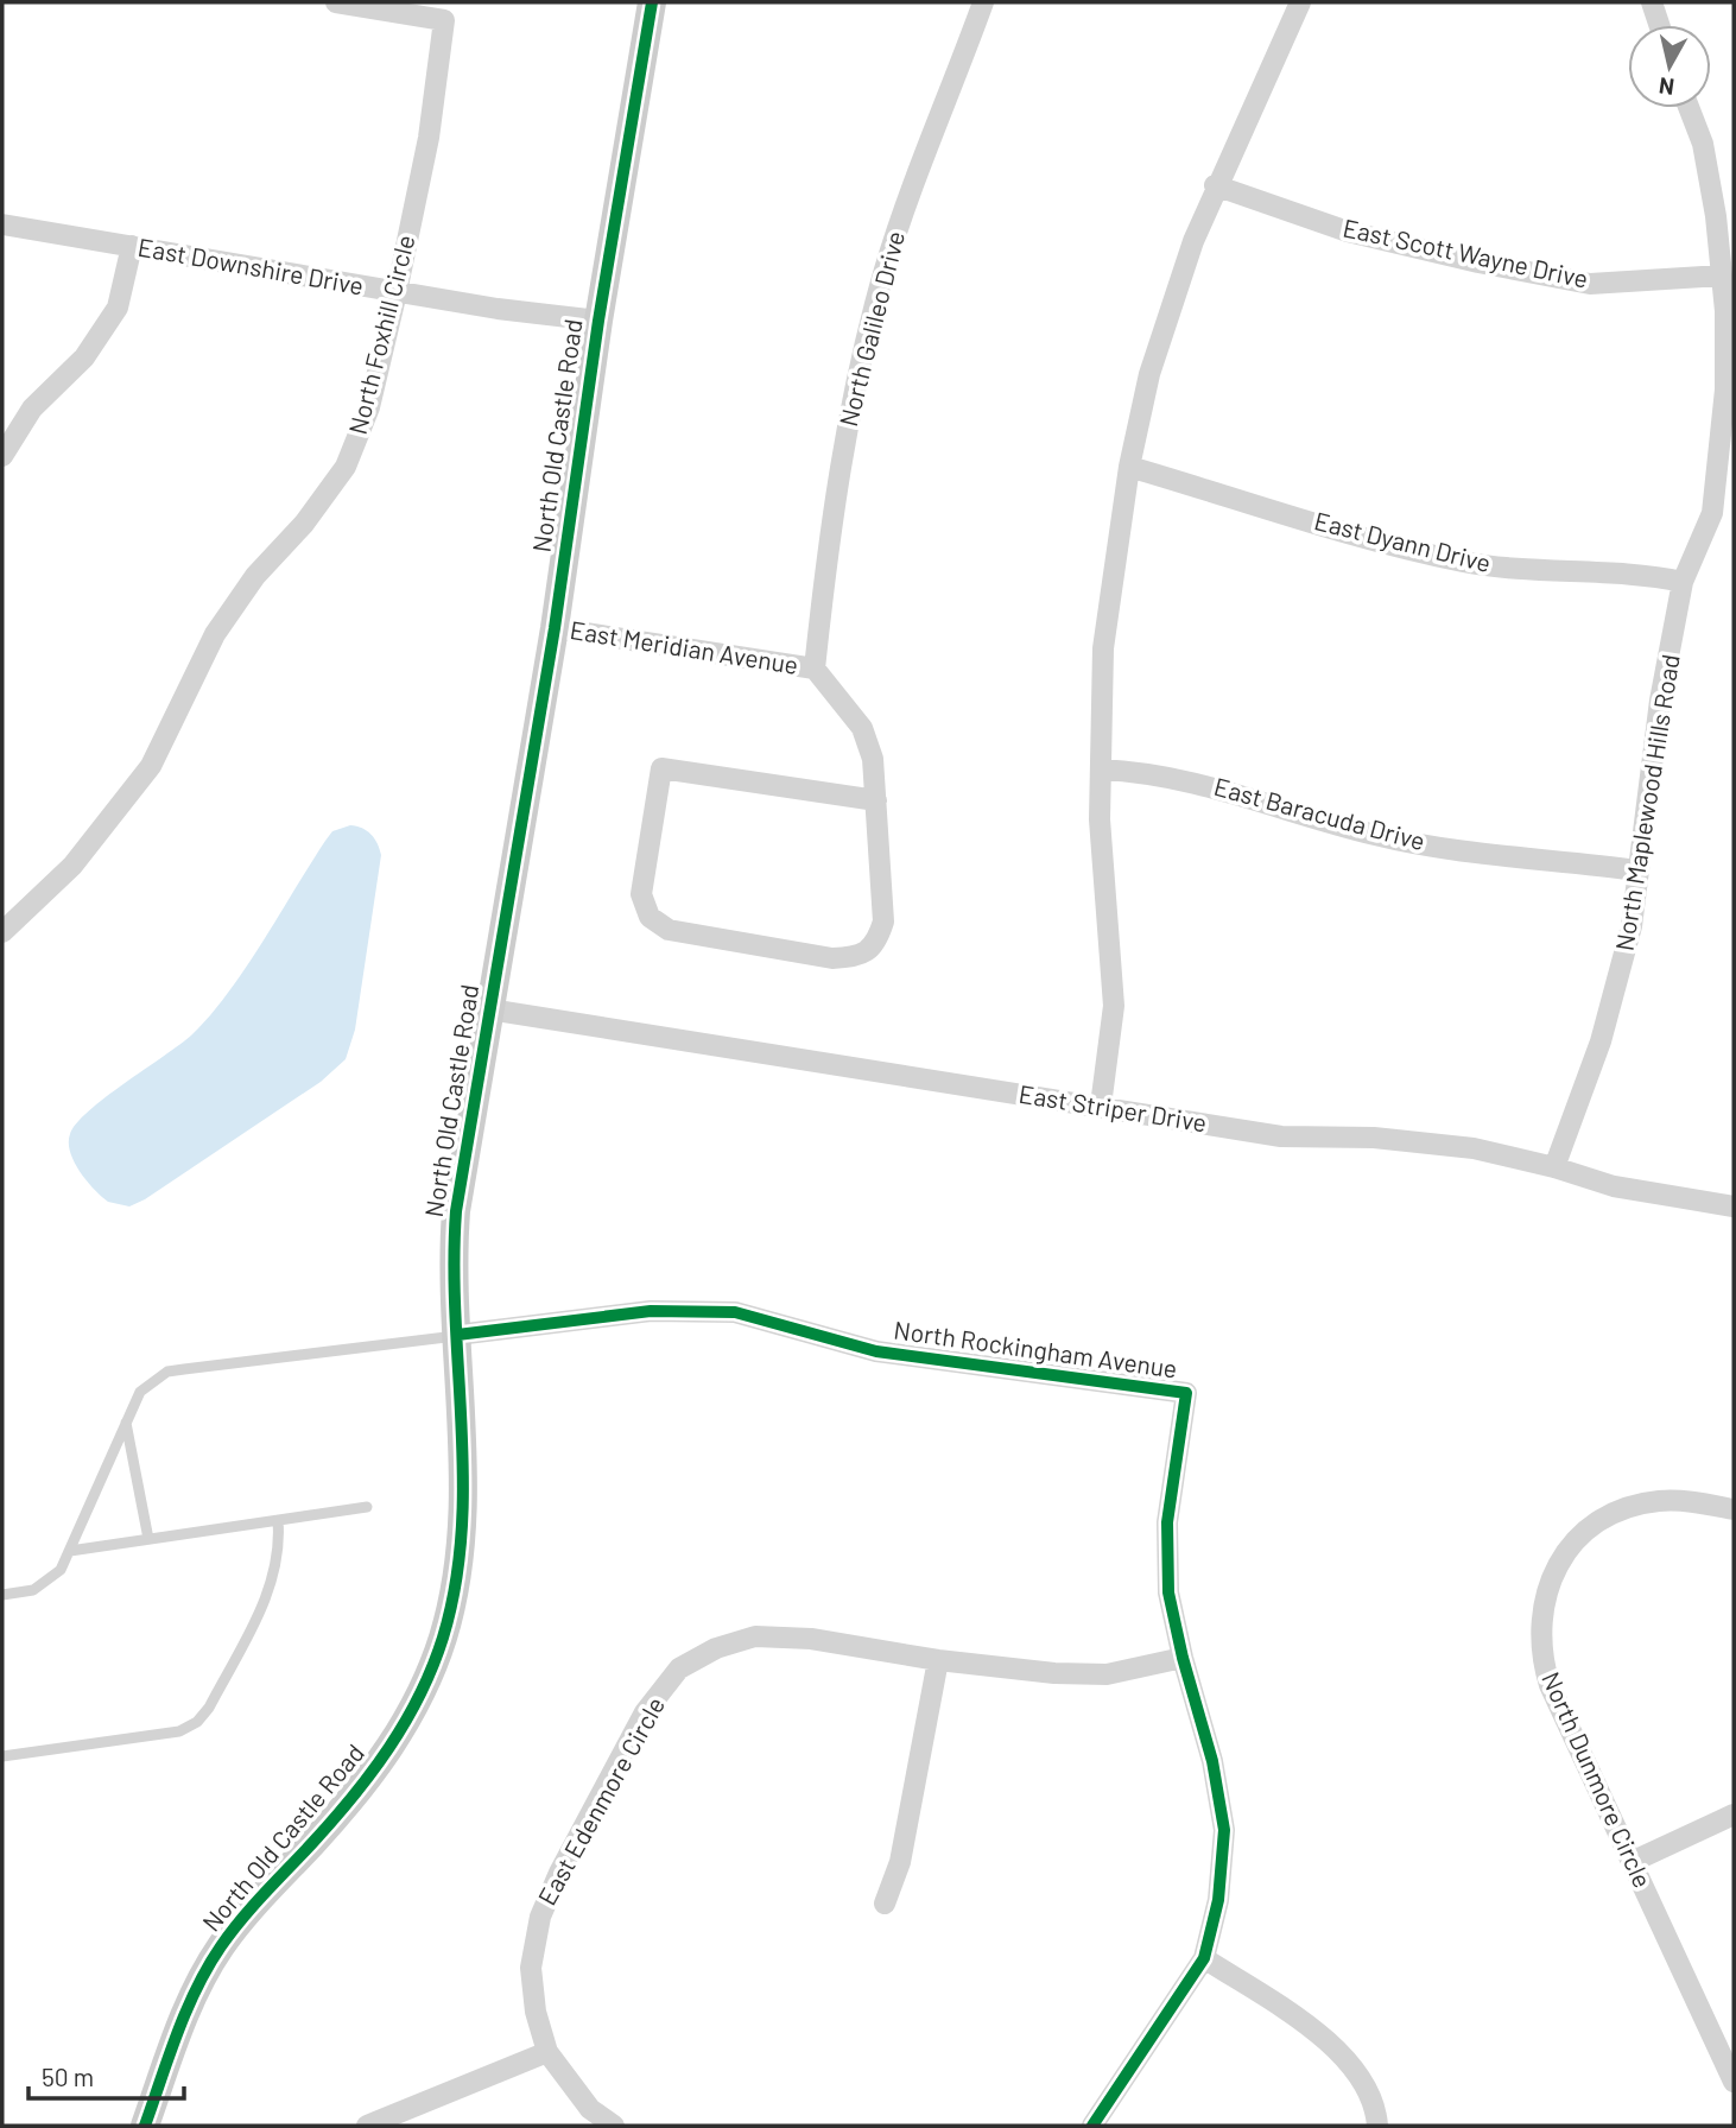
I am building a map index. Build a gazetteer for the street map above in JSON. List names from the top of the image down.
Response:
{
  "streets": {
    "street": [
      "East Scott Wayne Drive",
      "East Downshire Drive",
      "North Galileo Drive",
      "North Foxhill Circle",
      "North Old Castle Road",
      "East Dyann Drive",
      "East Meridian Avenue",
      "North Maplewood Hills Road",
      "East Baracuda Drive",
      "East Striper Drive",
      "North Rockingham Avenue",
      "North Dunmore Circle",
      "East Edenmore Circle"
    ]
  },
  "crossings": [
    ["East Scott Wayne Drive", "North Maplewood Hills Road"],
    ["East Downshire Drive", "North Foxhill Circle"],
    ["East Downshire Drive", "North Old Castle Road"],
    ["North Galileo Drive", "East Meridian Avenue"],
    ["North Old Castle Road", "East Meridian Avenue"],
    ["North Old Castle Road", "East Striper Drive"],
    ["North Old Castle Road", "North Rockingham Avenue"],
    ["East Dyann Drive", "North Maplewood Hills Road"],
    ["North Maplewood Hills Road", "East Baracuda Drive"],
    ["North Maplewood Hills Road", "East Striper Drive"],
    ["North Rockingham Avenue", "East Edenmore Circle"]
  ],
  "scale_bar": "50 m",
  "north": "bottom"
}
